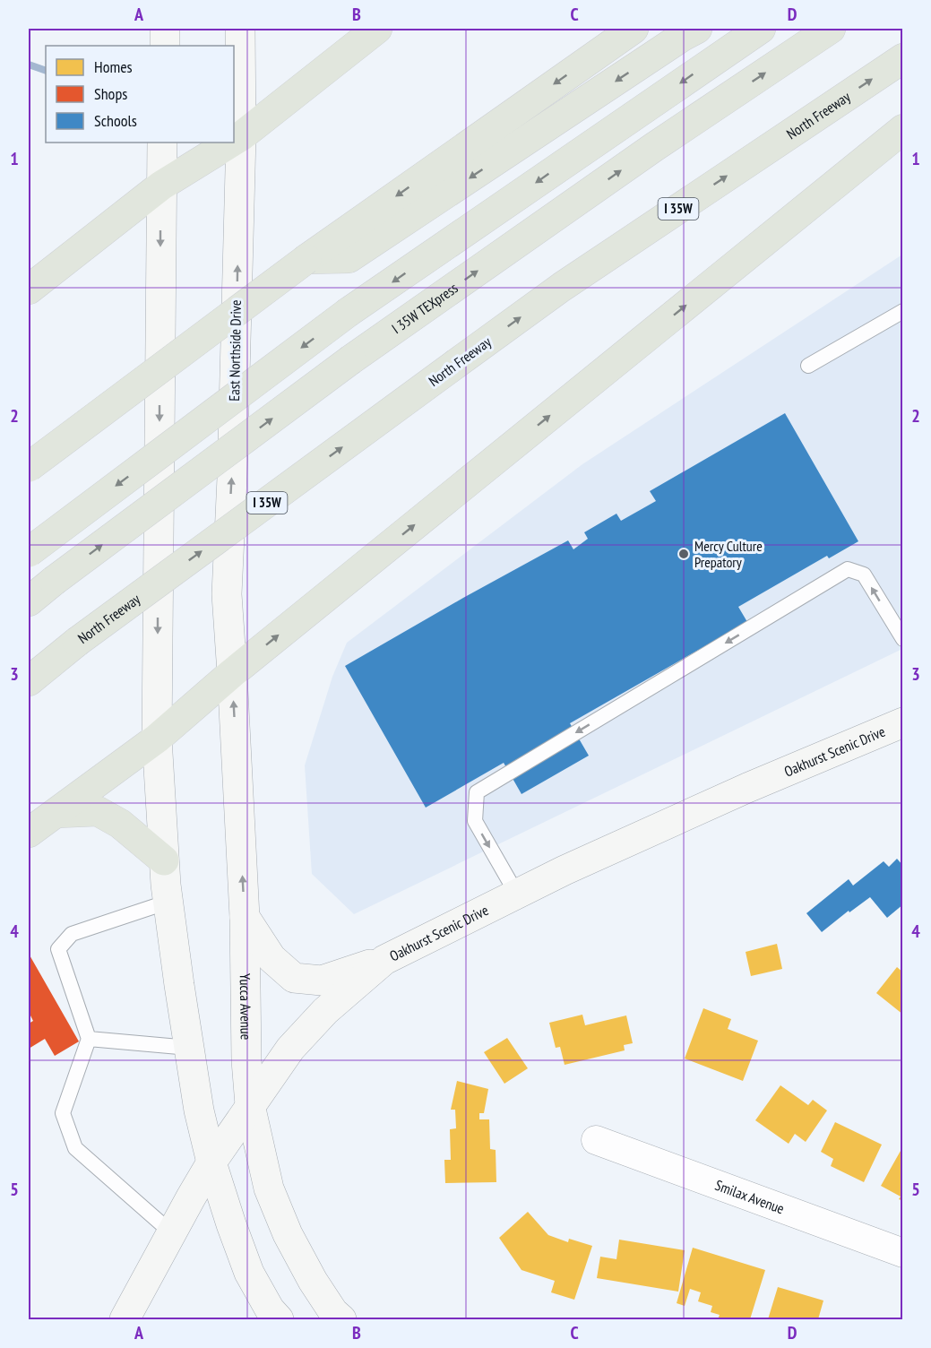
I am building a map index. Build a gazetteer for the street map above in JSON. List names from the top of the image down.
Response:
{
  "streets": {
    "highway": ["North Freeway", "I 35W", "I 35W TEXpress"],
    "street": [
      "East Northside Drive",
      "Oakhurst Scenic Drive",
      "Yucca Avenue",
      "Smilax Avenue"
    ]
  },
  "crossings": [
    ["East Northside Drive", "Yucca Avenue"],
    ["Oakhurst Scenic Drive", "Yucca Avenue"]
  ],
  "places": ["Mercy Culture Prepatory"],
  "legend": ["Homes", "Shops", "Schools"],
  "grid": {
    "columns": [
      "A",
      "B",
      "C",
      "D"
    ],
    "rows": [
      "1",
      "2",
      "3",
      "4",
      "5"
    ]
  }
}
